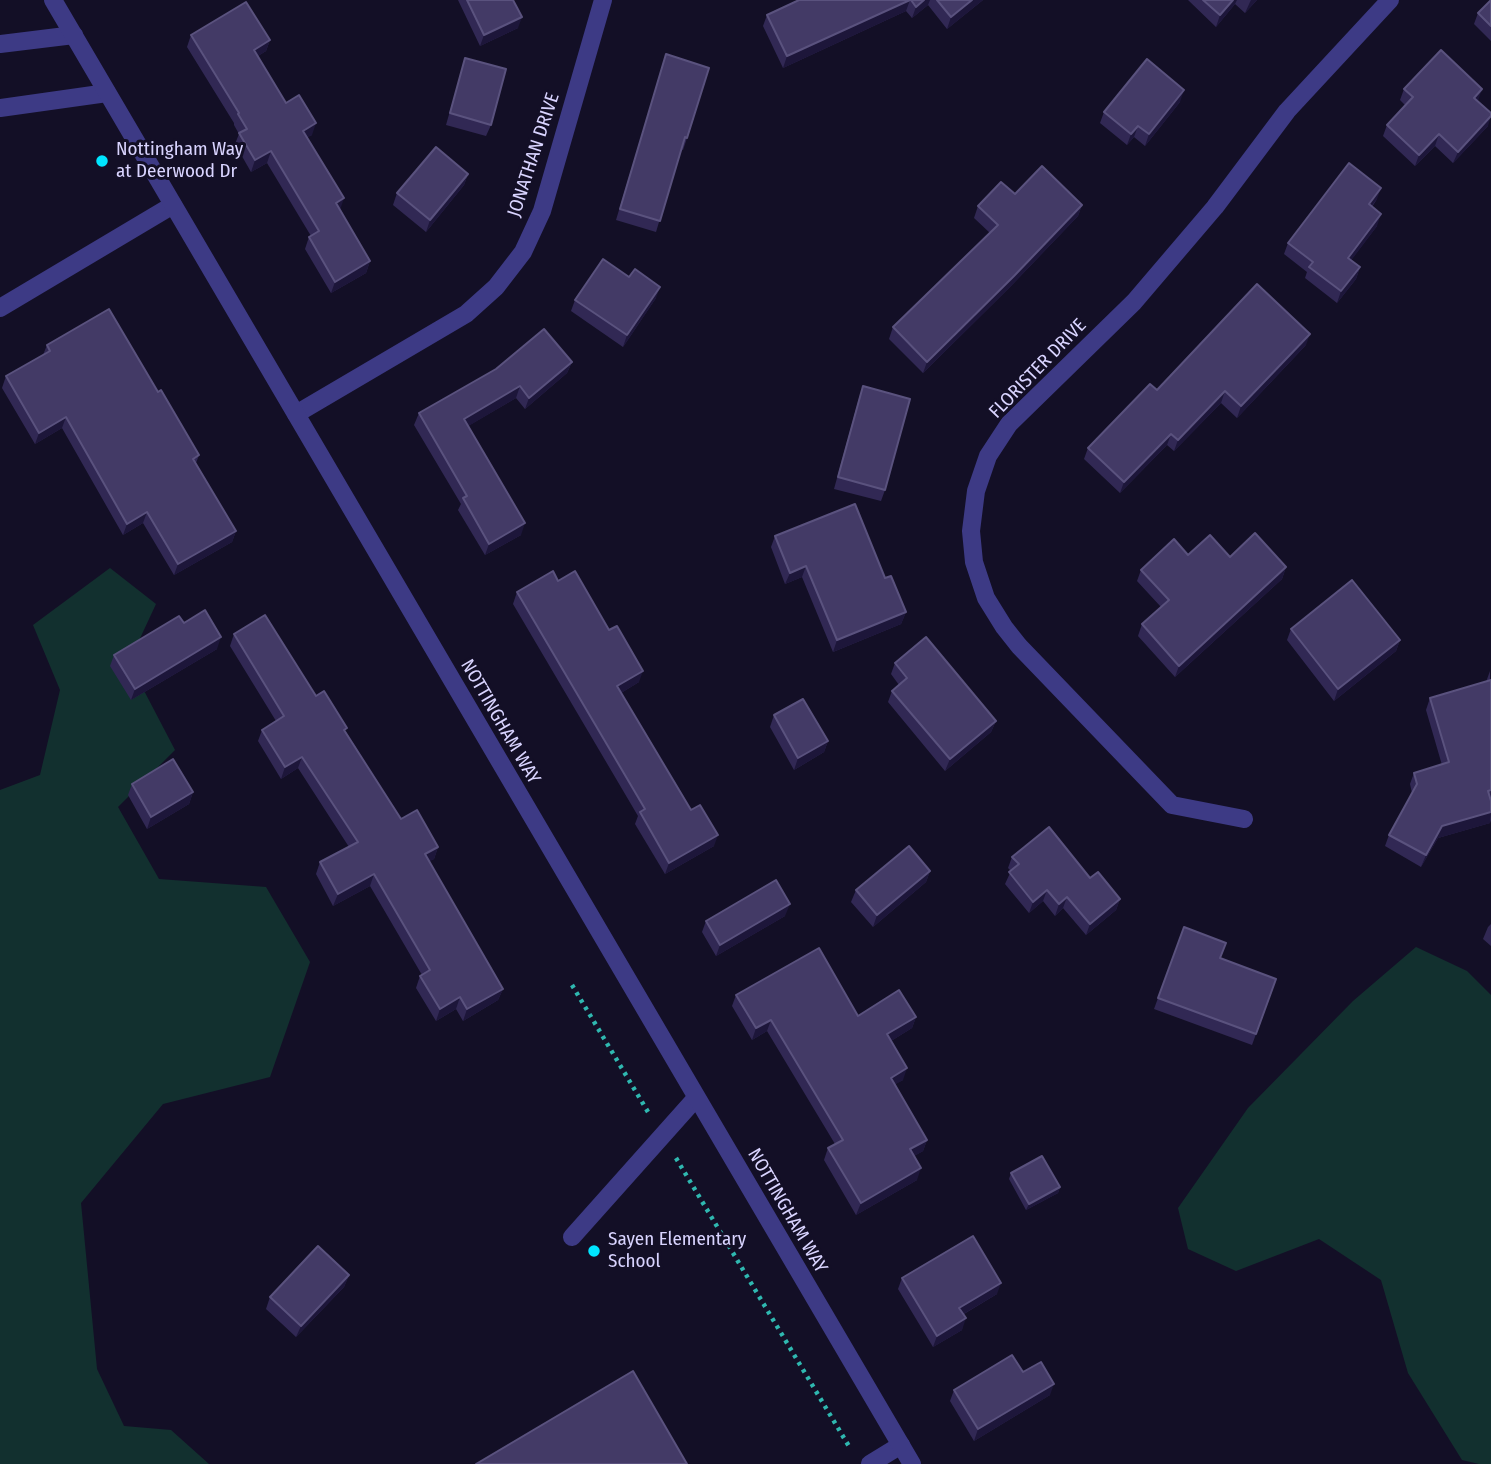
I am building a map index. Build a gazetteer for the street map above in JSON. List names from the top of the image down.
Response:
{
  "streets": {
    "street": ["JONATHAN DRIVE", "FLORISTER DRIVE", "NOTTINGHAM WAY"]
  },
  "crossings": [
    ["JONATHAN DRIVE", "NOTTINGHAM WAY"]
  ],
  "places": ["Nottingham Way at Deerwood Dr", "Sayen Elementary School"]
}
